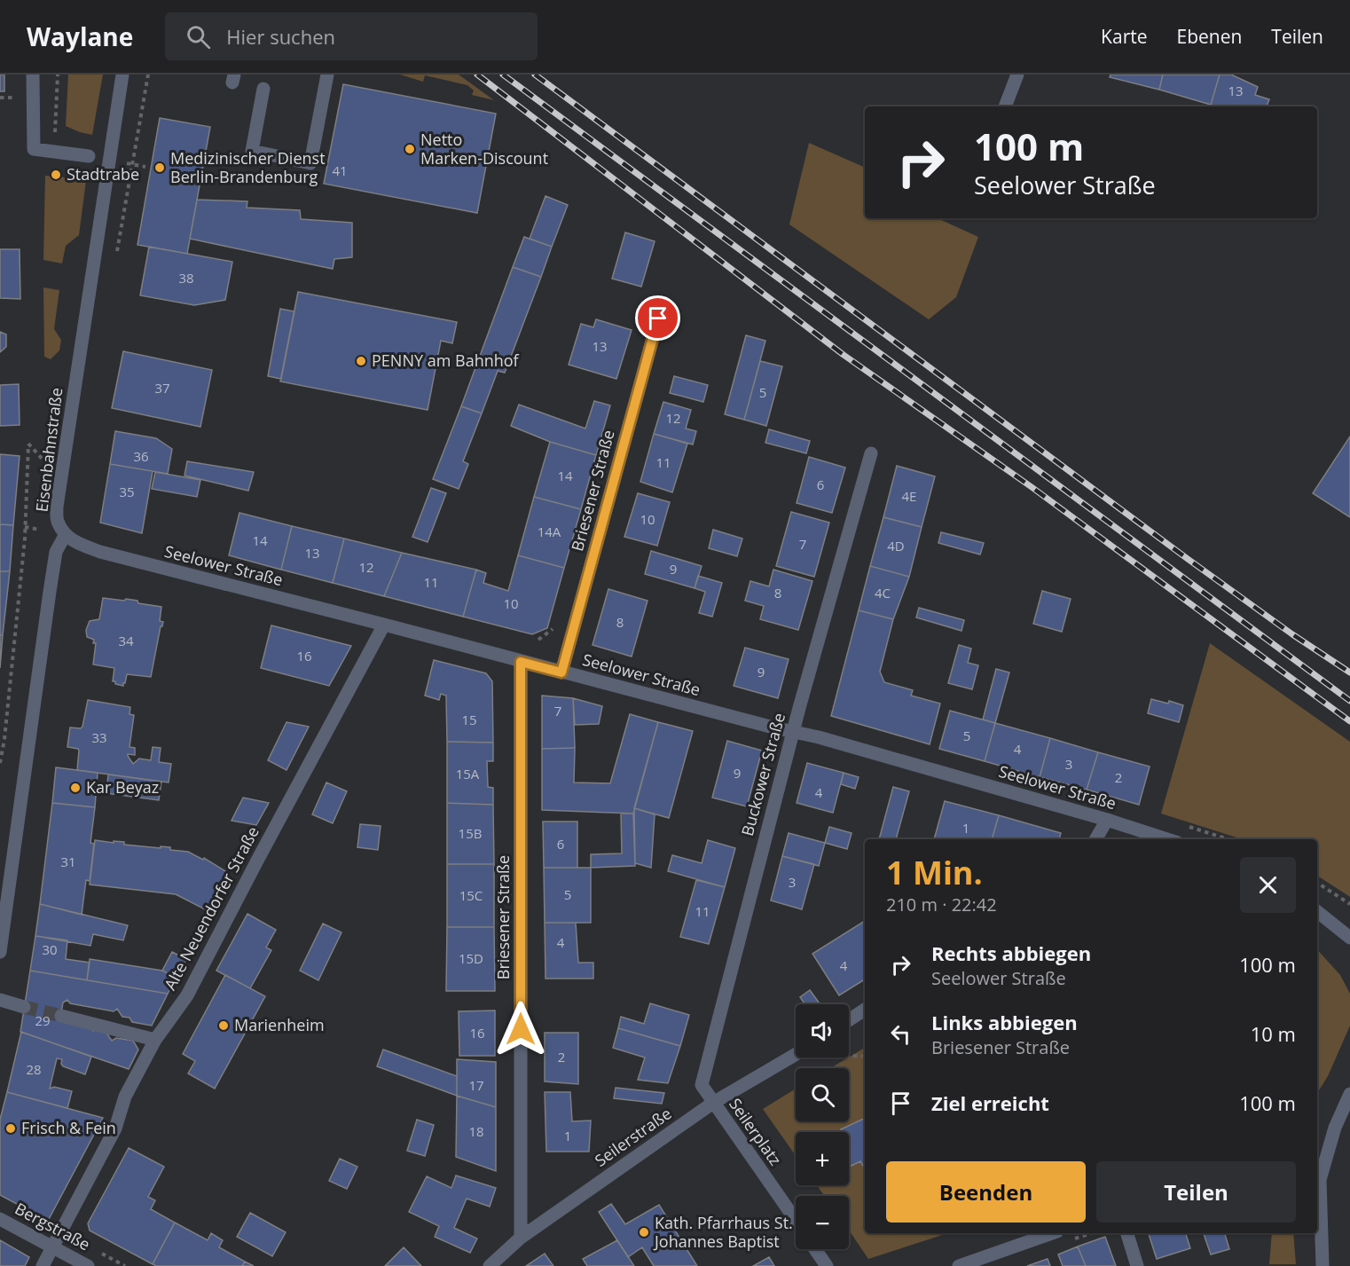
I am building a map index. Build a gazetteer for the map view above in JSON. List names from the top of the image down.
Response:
{
  "streets": {
    "street": [
      "Eisenbahnstraße",
      "Briesener Straße",
      "Seelower Straße",
      "Buckower Straße",
      "Alte Neuendorfer Straße",
      "Seilerplatz",
      "Seilerstraße",
      "Bergstraße"
    ]
  },
  "crossings": [
    ["Eisenbahnstraße", "Seelower Straße"],
    ["Briesener Straße", "Seelower Straße"],
    ["Briesener Straße", "Seilerstraße"],
    ["Seelower Straße", "Buckower Straße"],
    ["Seelower Straße", "Alte Neuendorfer Straße"],
    ["Buckower Straße", "Seilerplatz"],
    ["Buckower Straße", "Seilerstraße"],
    ["Alte Neuendorfer Straße", "Bergstraße"],
    ["Seilerplatz", "Seilerstraße"]
  ],
  "places": [
    "Netto Marken-Discount",
    "Medizinischer Dienst Berlin-Brandenburg",
    "Stadtrabe",
    "PENNY am Bahnhof",
    "Kar Beyaz",
    "Marienheim",
    "Frisch & Fein",
    "Kath. Pfarrhaus St. Johannes Baptist"
  ],
  "house_numbers": [
    "13",
    "41",
    "38",
    "13",
    "37",
    "5",
    "12",
    "36",
    "11",
    "14",
    "6",
    "35",
    "4E",
    "10",
    "14A",
    "14",
    "7",
    "4D",
    "13",
    "12",
    "9",
    "11",
    "8",
    "4C",
    "10",
    "8",
    "34",
    "16",
    "9",
    "7",
    "15",
    "5",
    "33",
    "4",
    "3",
    "9",
    "15A",
    "2",
    "4",
    "1",
    "15B",
    "6",
    "31",
    "3",
    "5",
    "15C",
    "11",
    "4",
    "30",
    "15D",
    "4",
    "29",
    "16",
    "2",
    "28",
    "17",
    "18",
    "1"
  ],
  "page": {
    "header": "Waylane",
    "search": "Hier suchen",
    "nav": ["Karte", "Ebenen", "Teilen"],
    "turn": ["100 m", "Seelower Straße"],
    "heading": ["1 Min.", "210 m · 22:42"],
    "list": [
      {
        "name": "Rechts abbiegen",
        "note": "Seelower Straße",
        "value": "100 m"
      },
      {
        "name": "Links abbiegen",
        "note": "Briesener Straße",
        "value": "10 m"
      },
      {
        "name": "Ziel erreicht",
        "value": "100 m"
      }
    ],
    "map_buttons": ["+", "−"],
    "buttons": ["Beenden", "Teilen"]
  }
}
